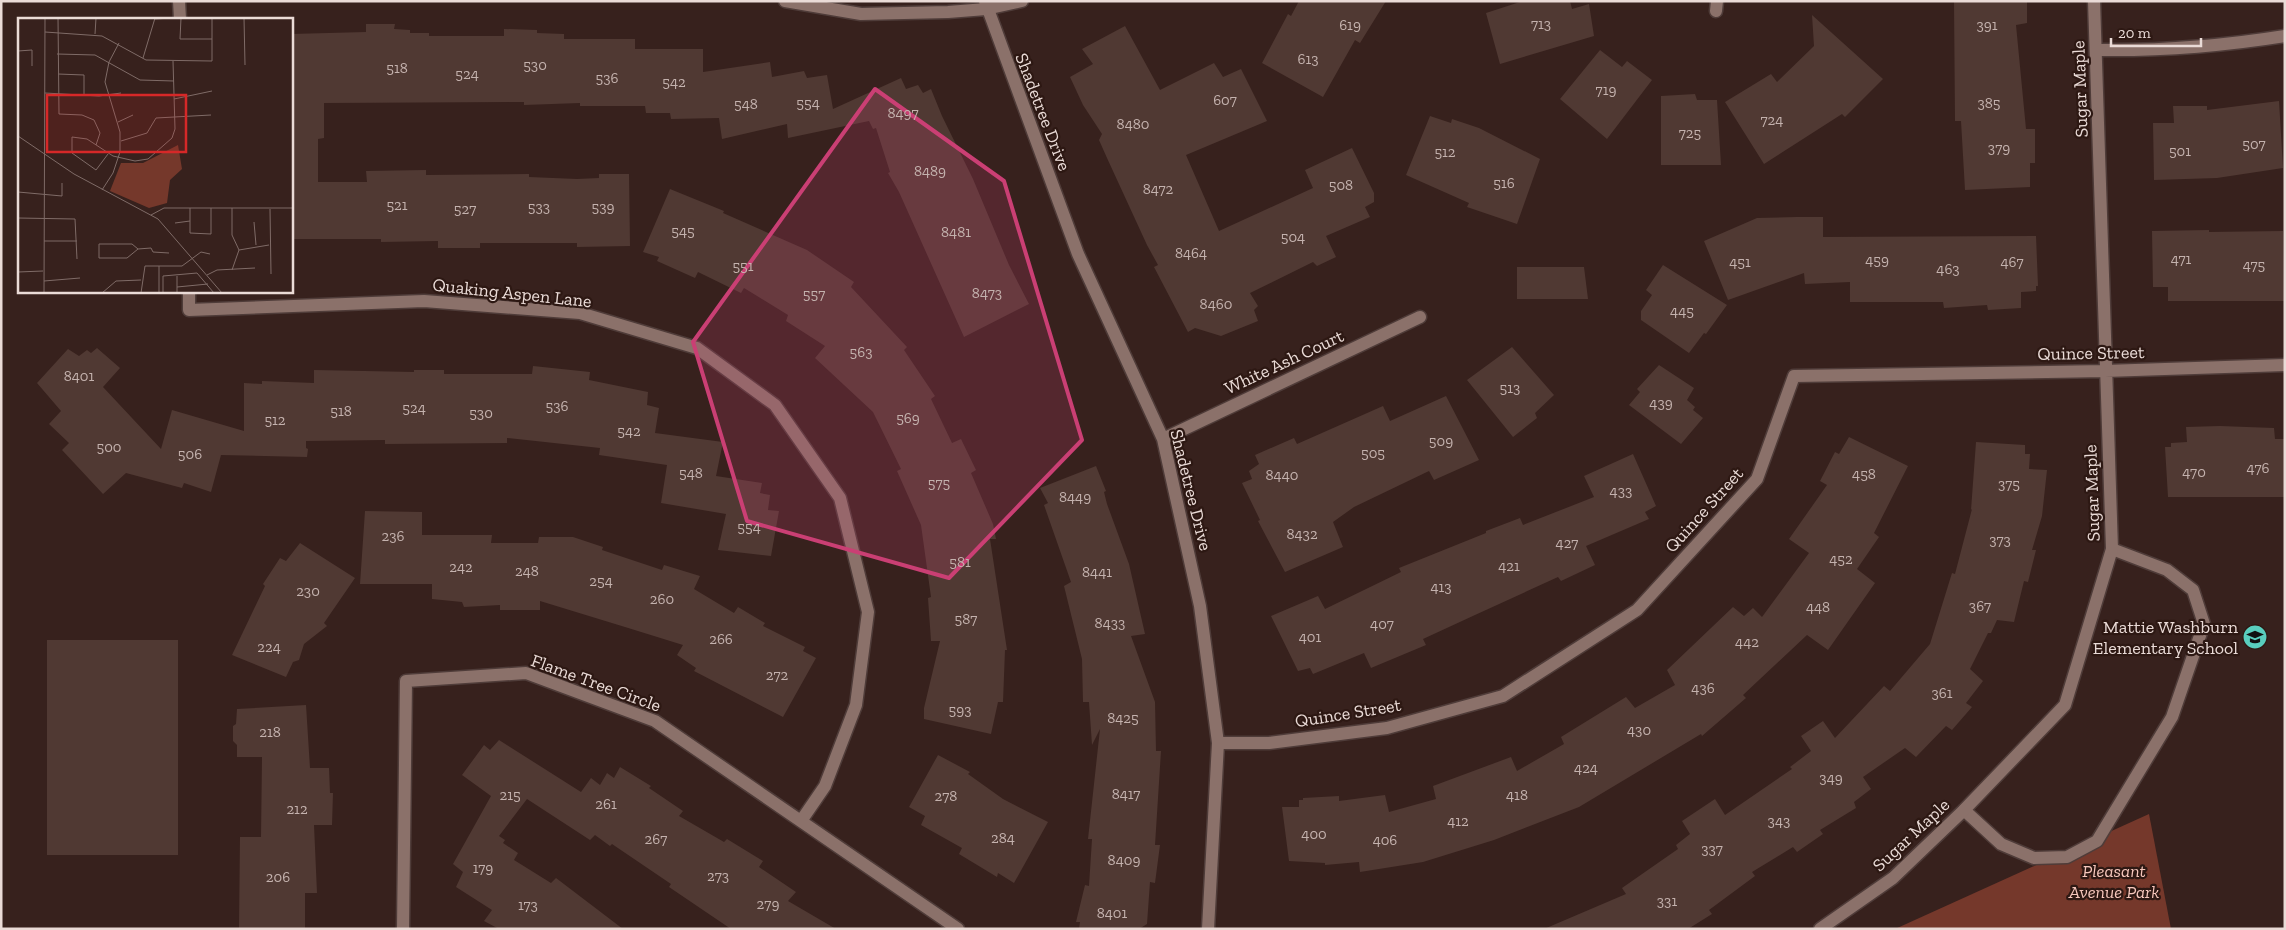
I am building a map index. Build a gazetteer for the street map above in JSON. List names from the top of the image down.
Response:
{
  "streets": {
    "street": [
      "Sugar Maple",
      "Shadetree Drive",
      "Quaking Aspen Lane",
      "Quince Street",
      "White Ash Court",
      "Flame Tree Circle"
    ]
  },
  "crossings": [
    ["Sugar Maple", "Quince Street"],
    ["Shadetree Drive", "Quince Street"],
    ["Shadetree Drive", "White Ash Court"],
    ["Quaking Aspen Lane", "Flame Tree Circle"]
  ],
  "parks": ["Pleasant Avenue Park"],
  "places": {
    "school or university": ["Mattie Washburn Elementary School"]
  },
  "house_numbers": [
    "713",
    "619",
    "391",
    "613",
    "530",
    "518",
    "524",
    "536",
    "542",
    "719",
    "607",
    "554",
    "385",
    "548",
    "8497",
    "724",
    "8480",
    "725",
    "507",
    "379",
    "501",
    "512",
    "8489",
    "516",
    "508",
    "8472",
    "521",
    "533",
    "539",
    "527",
    "545",
    "8481",
    "504",
    "8464",
    "471",
    "459",
    "451",
    "467",
    "475",
    "551",
    "463",
    "8473",
    "557",
    "8460",
    "445",
    "563",
    "8401",
    "513",
    "439",
    "536",
    "524",
    "518",
    "530",
    "569",
    "512",
    "542",
    "509",
    "500",
    "505",
    "506",
    "476",
    "470",
    "548",
    "458",
    "8440",
    "575",
    "375",
    "433",
    "8449",
    "554",
    "8432",
    "236",
    "373",
    "427",
    "452",
    "581",
    "421",
    "242",
    "248",
    "8441",
    "254",
    "413",
    "230",
    "260",
    "367",
    "448",
    "587",
    "8433",
    "407",
    "401",
    "266",
    "442",
    "224",
    "272",
    "436",
    "361",
    "593",
    "8425",
    "430",
    "218",
    "424",
    "349",
    "8417",
    "215",
    "418",
    "278",
    "261",
    "212",
    "412",
    "343",
    "400",
    "284",
    "267",
    "406",
    "337",
    "8409",
    "179",
    "273",
    "206",
    "331",
    "279",
    "173",
    "8401"
  ],
  "scale_bar": "20 m"
}
